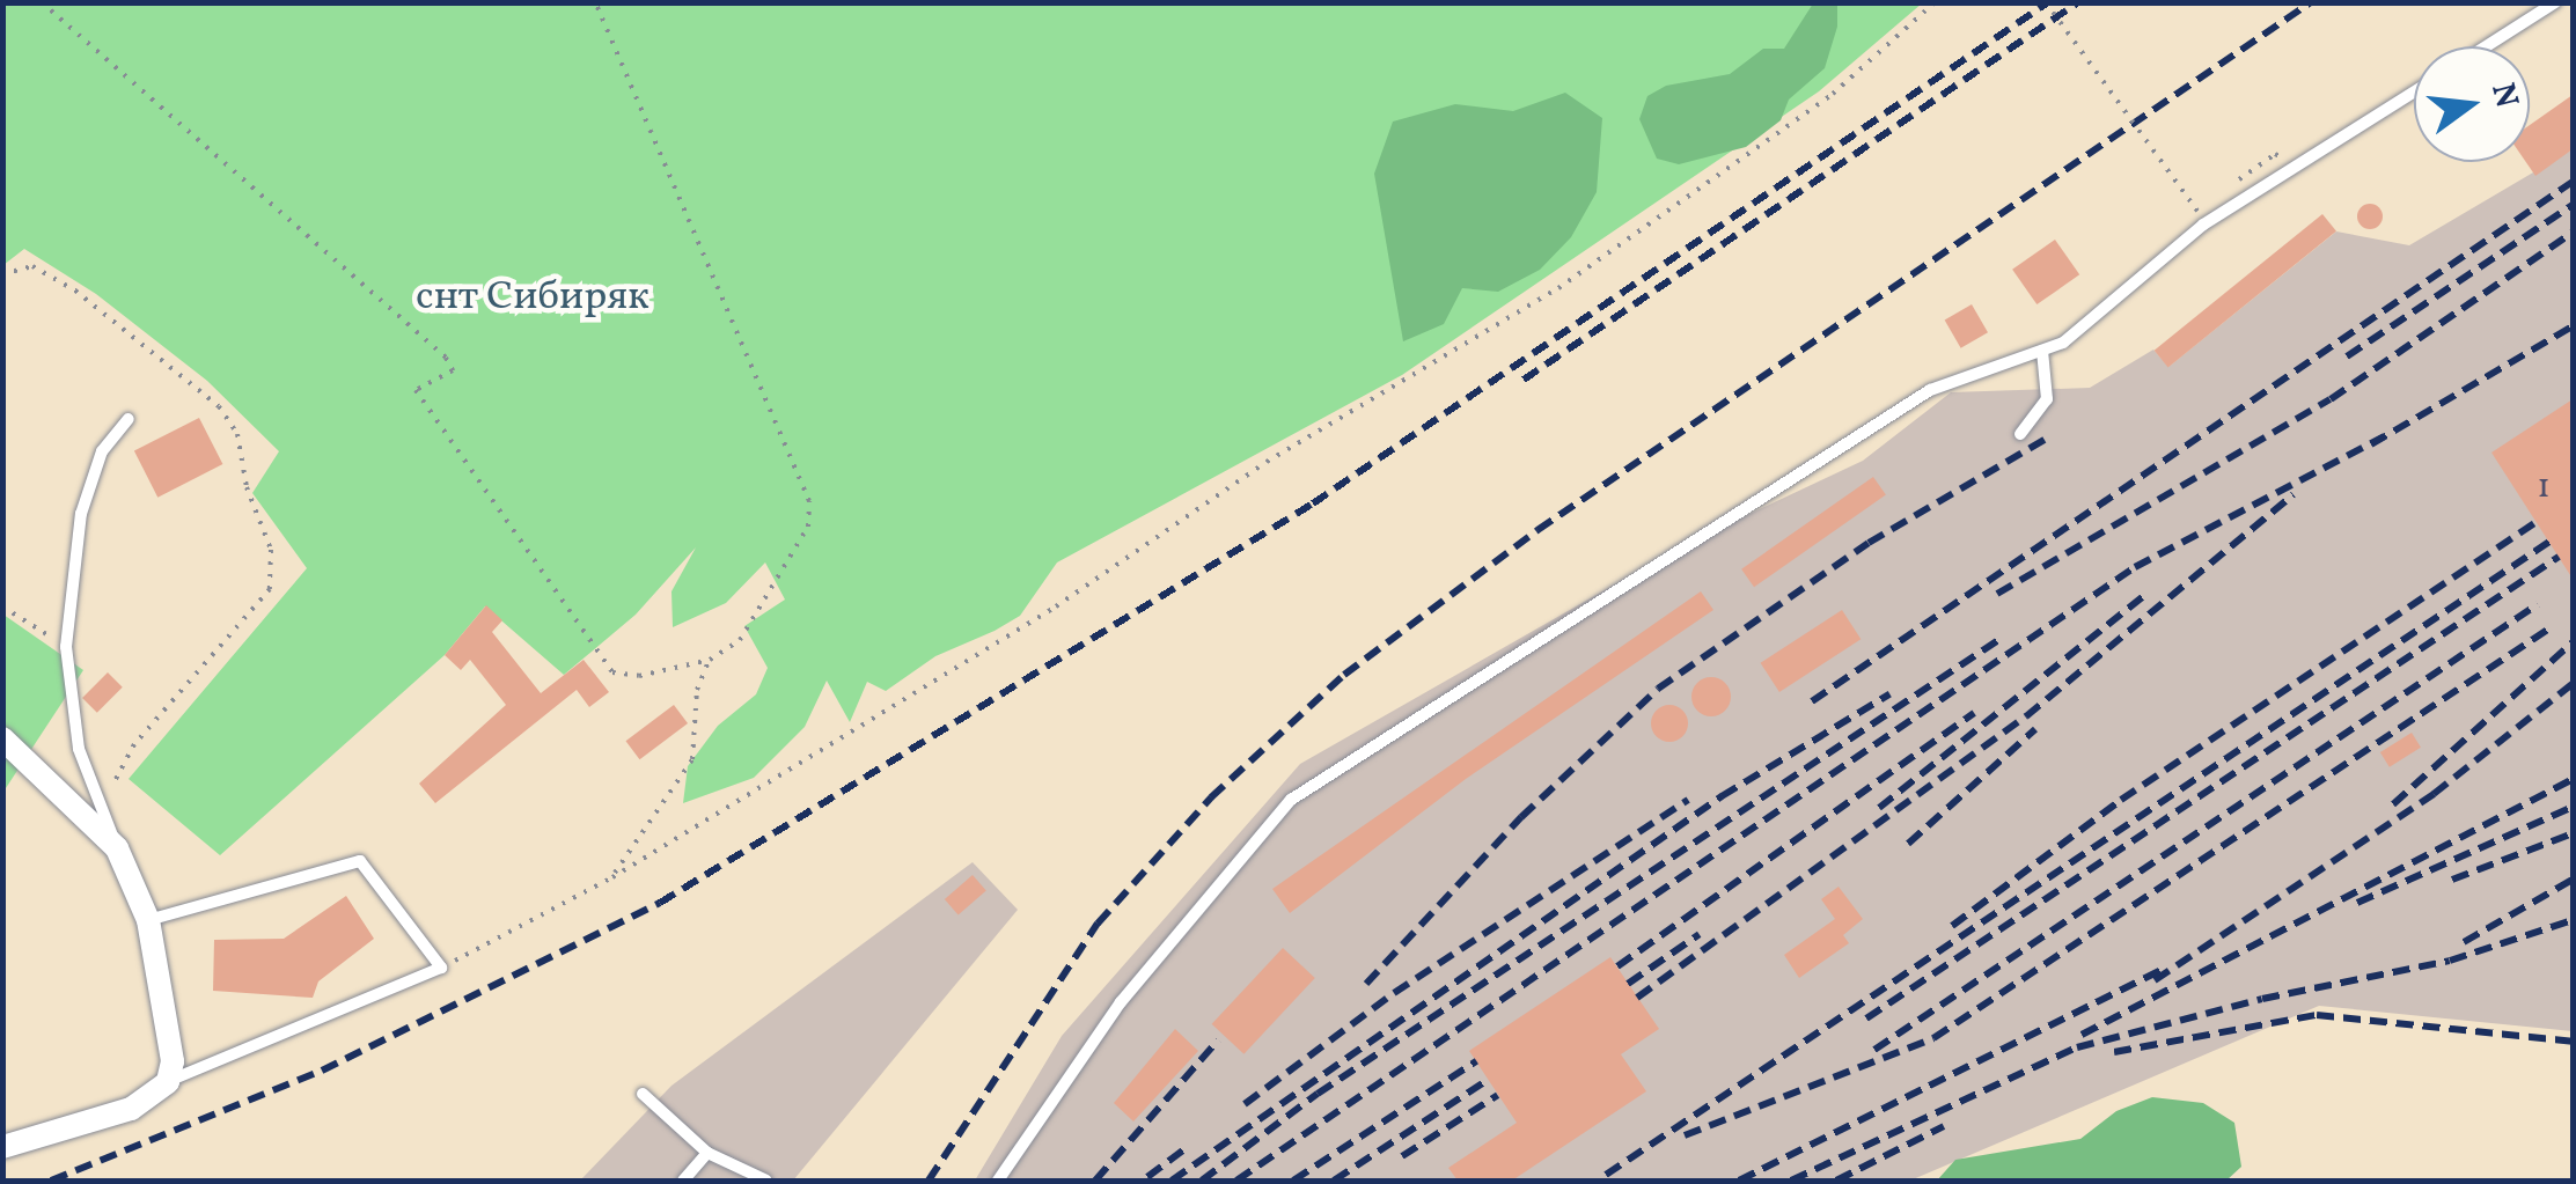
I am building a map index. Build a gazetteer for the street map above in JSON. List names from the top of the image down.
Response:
{
  "parks": ["снт Сибиряк"],
  "house_numbers": ["1"],
  "north": "right"
}
